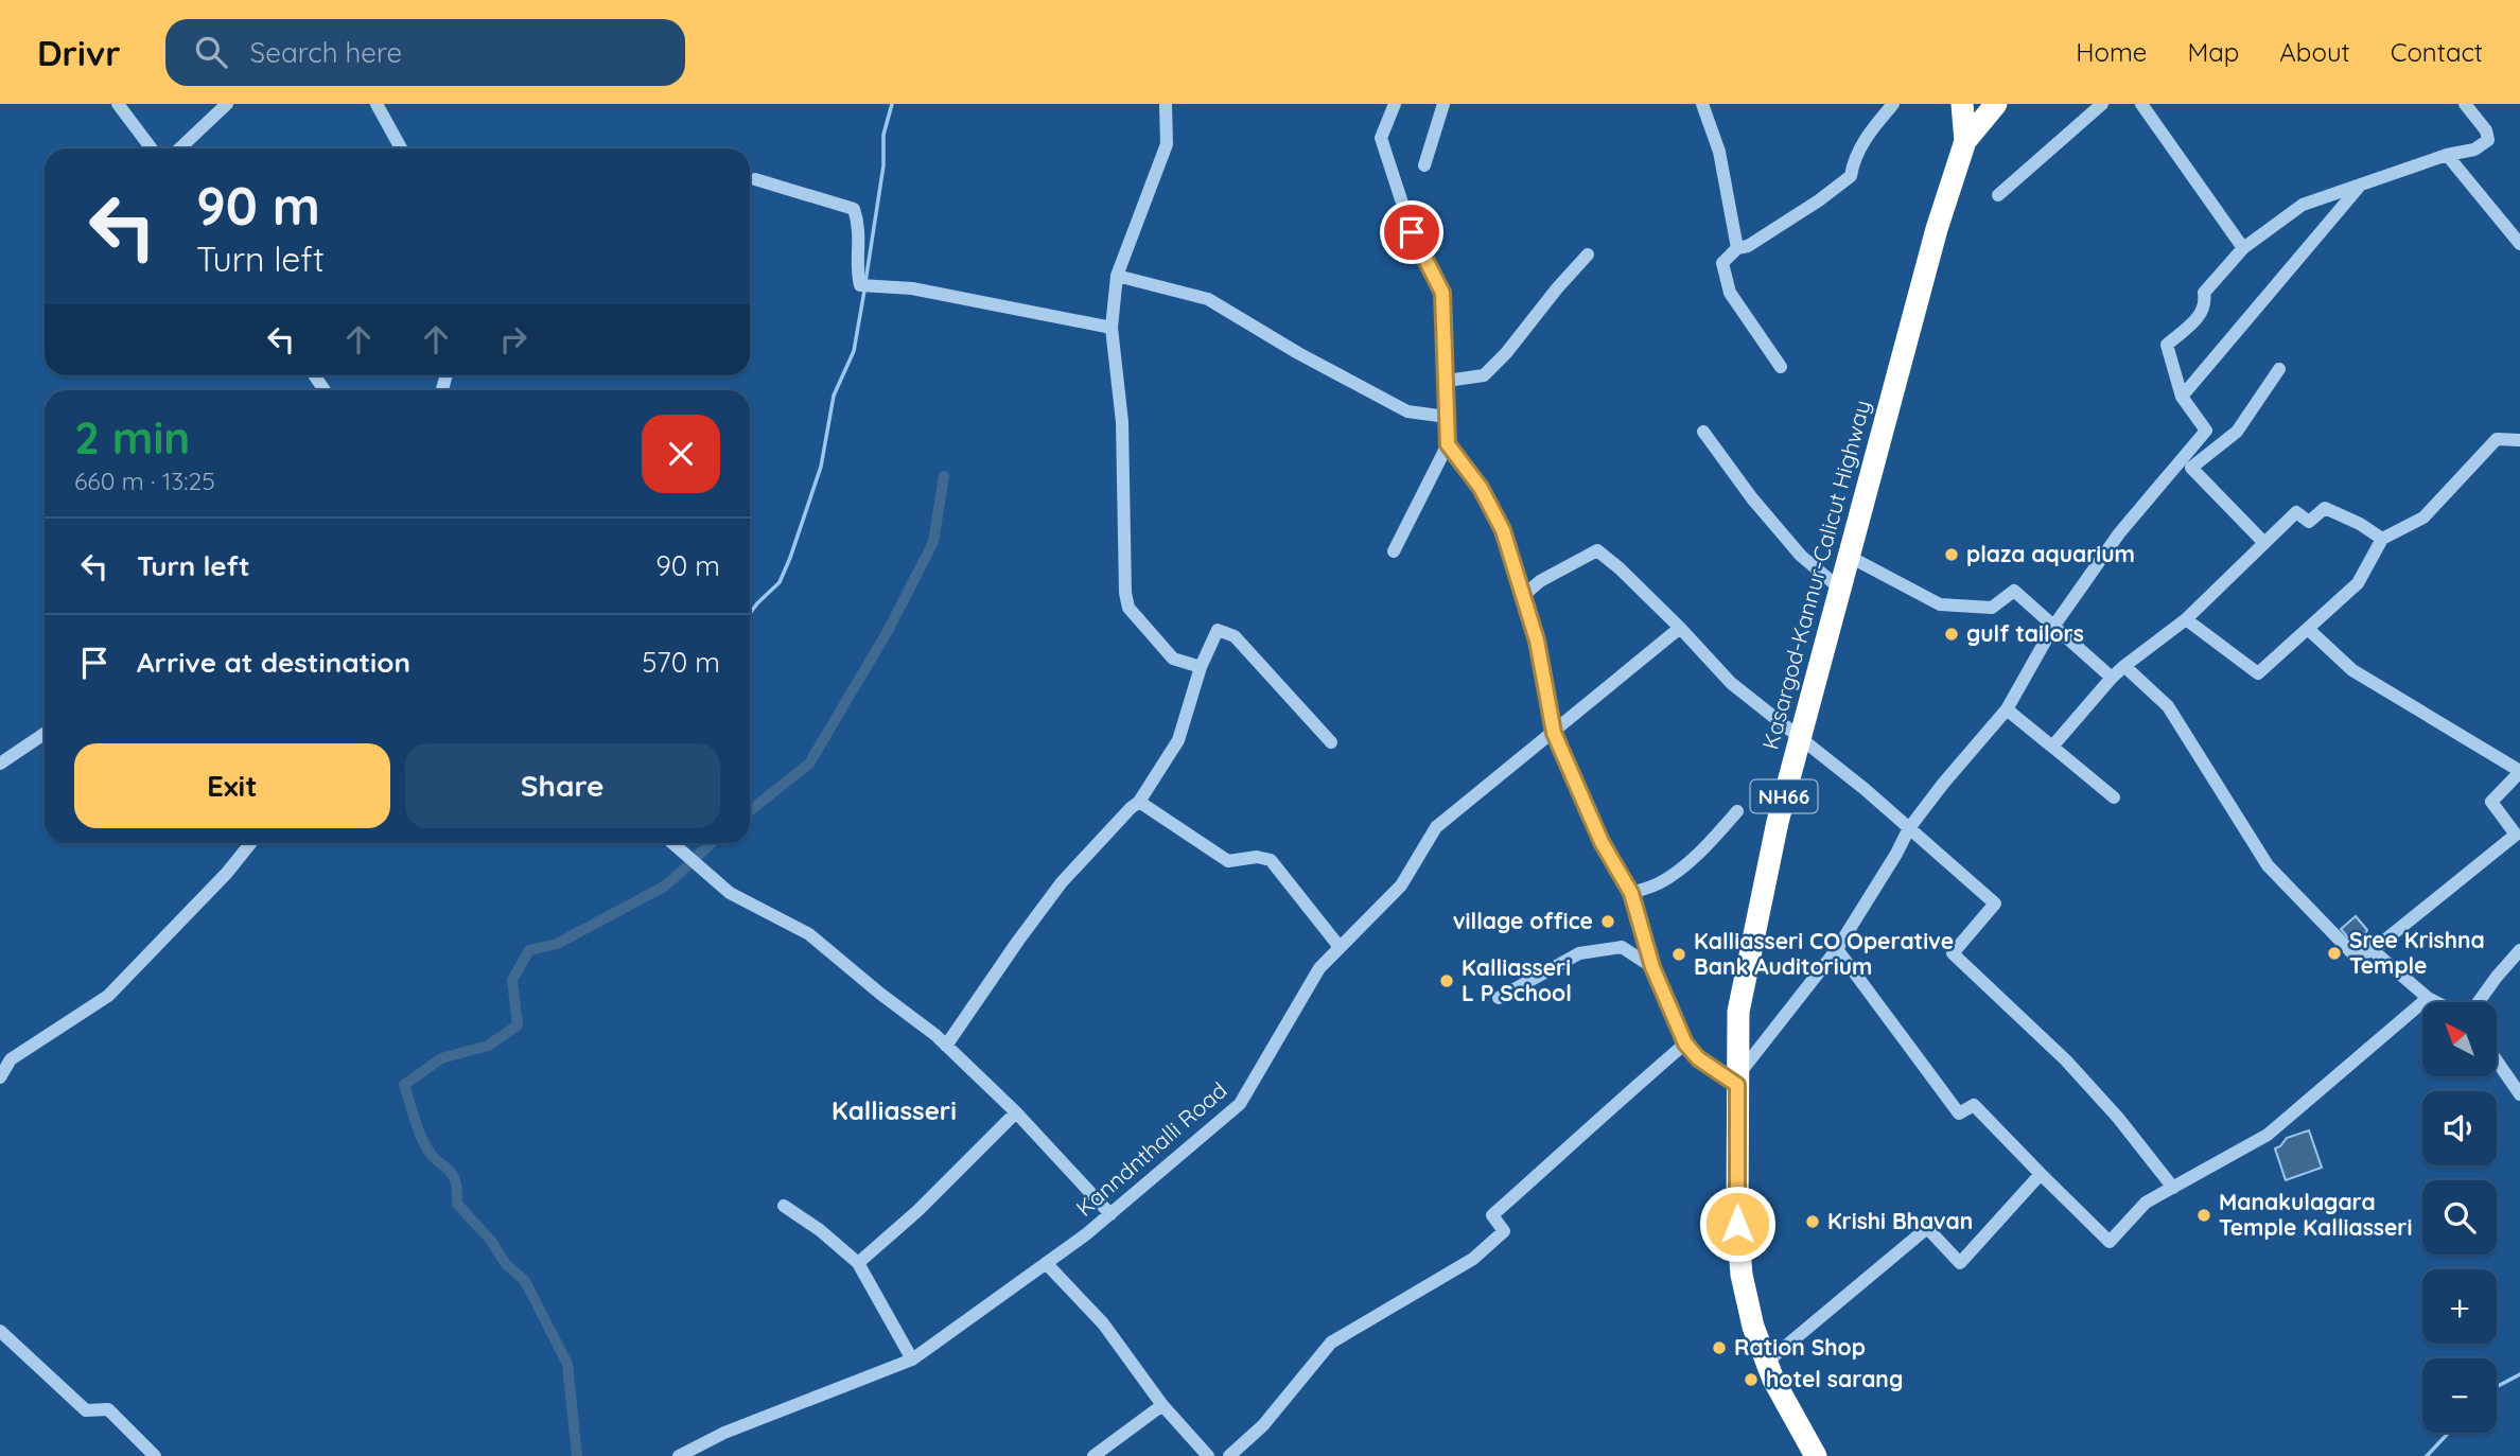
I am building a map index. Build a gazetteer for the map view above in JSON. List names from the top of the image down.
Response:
{
  "streets": {
    "highway": ["Kasargod-Kannur-Calicut Highway", "NH66"],
    "street": ["Kanndnthalli Road"]
  },
  "districts": ["Kalliasseri"],
  "places": [
    "plaza aquarium",
    "gulf tailors",
    "village office",
    "Sree Krishna Temple",
    "Kalliasseri CO Operative Bank Auditorium",
    "Kalliasseri L P School",
    "Manakulagara Temple Kalliasseri",
    "Krishi Bhavan",
    "Ration Shop",
    "hotel sarang"
  ],
  "north": "top left",
  "page": {
    "header": "Drivr",
    "search": "Search here",
    "nav": [
      "Home",
      "Map",
      "About",
      "Contact"
    ],
    "turn": ["90 m", "Turn left"],
    "heading": ["2 min", "660 m · 13:25"],
    "list": [
      {
        "name": "Turn left",
        "value": "90 m"
      },
      {
        "name": "Arrive at destination",
        "value": "570 m"
      }
    ],
    "buttons": ["Exit", "Share"],
    "map_buttons": ["+", "−"]
  }
}
